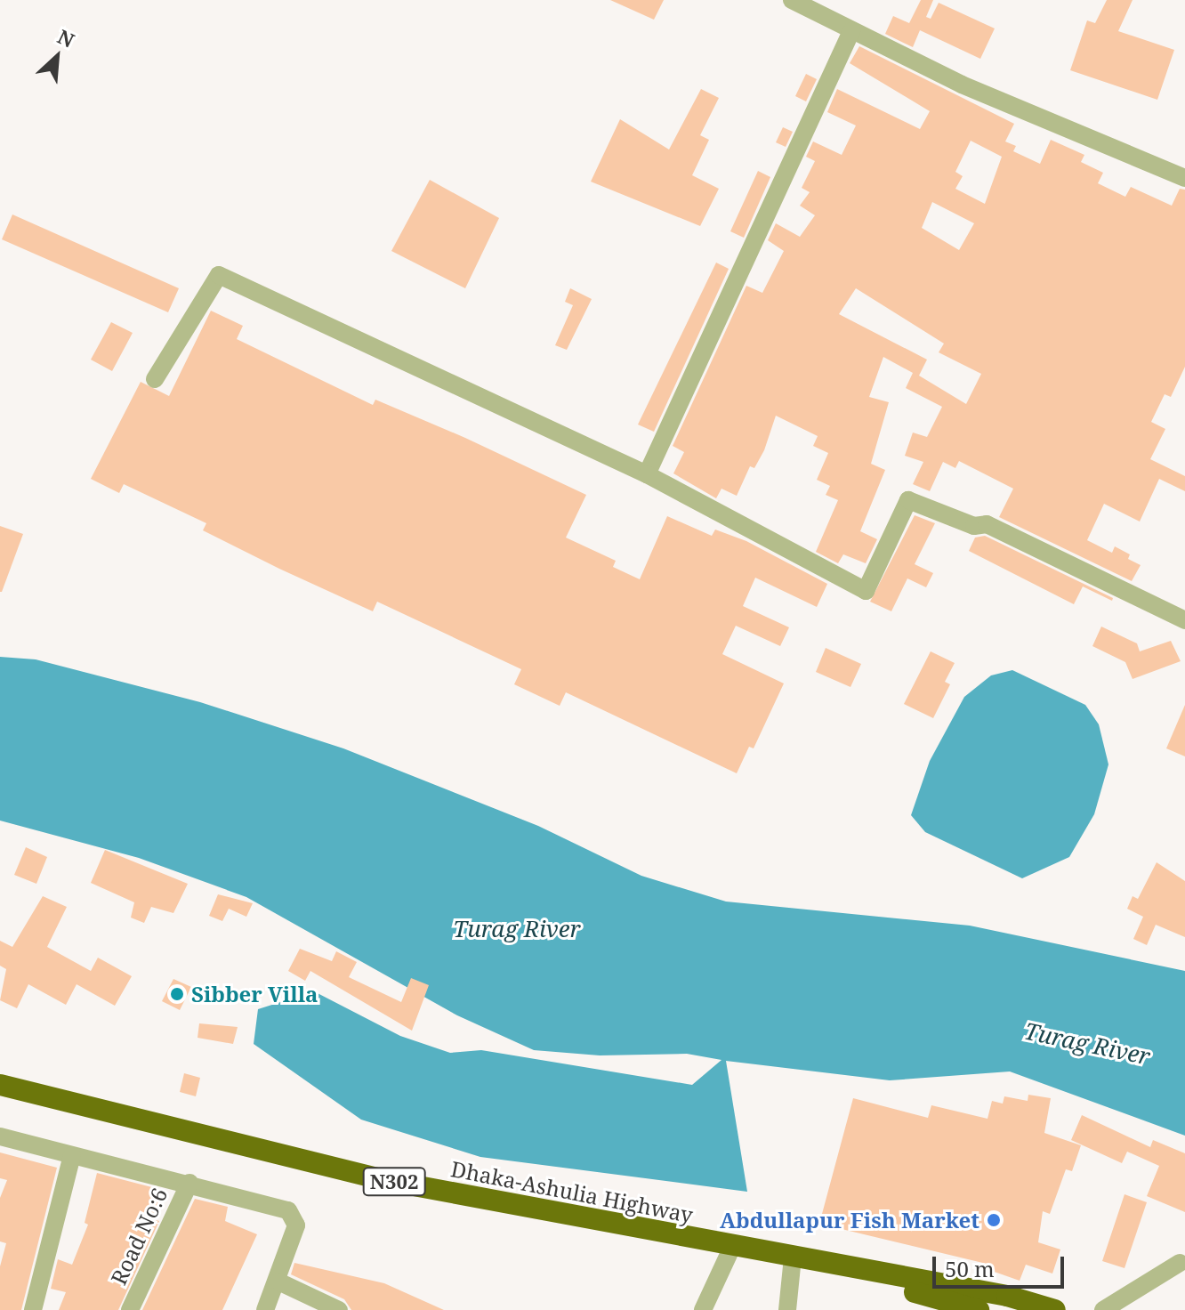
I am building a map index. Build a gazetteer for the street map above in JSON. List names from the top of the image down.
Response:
{
  "streets": {
    "highway": ["N302", "Dhaka-Ashulia Highway"],
    "street": ["Road No:6"]
  },
  "crossings": [
    ["N302", "Dhaka-Ashulia Highway"]
  ],
  "water": ["Turag River"],
  "places": ["Sibber Villa", "Abdullapur Fish Market"],
  "scale_bar": "50 m",
  "north": "top right"
}
